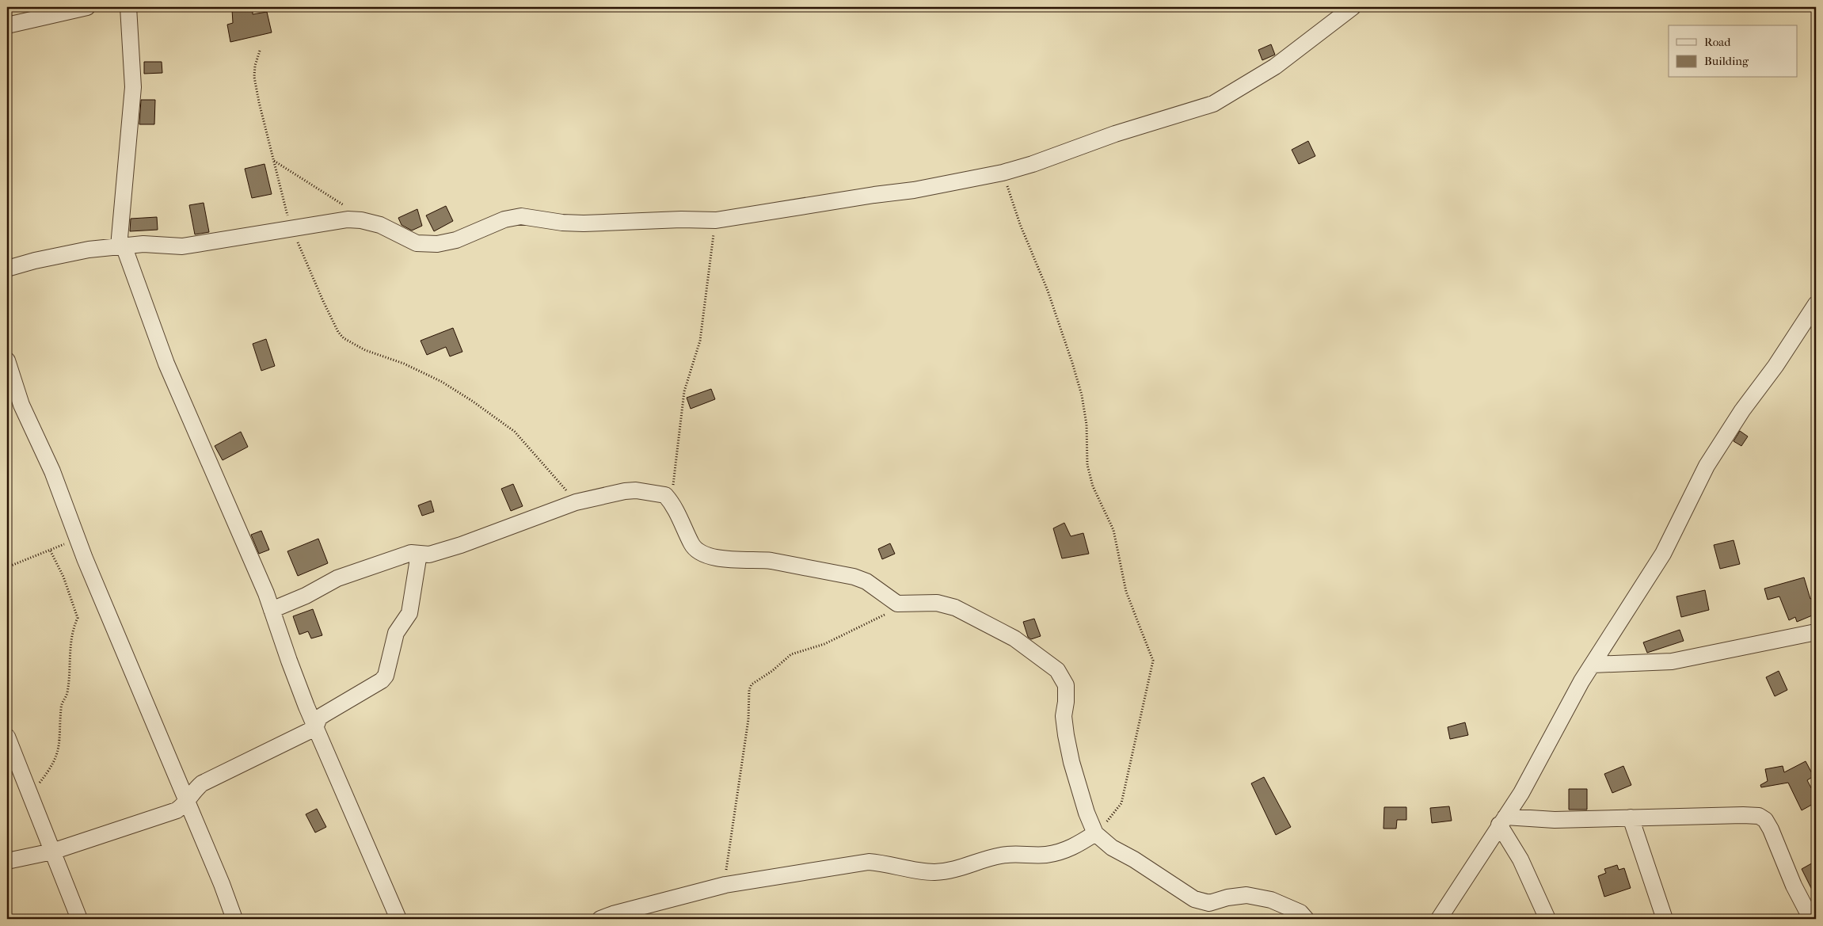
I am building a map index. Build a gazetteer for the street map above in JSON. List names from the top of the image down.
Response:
{
  "legend": ["Road", "Building"]
}
